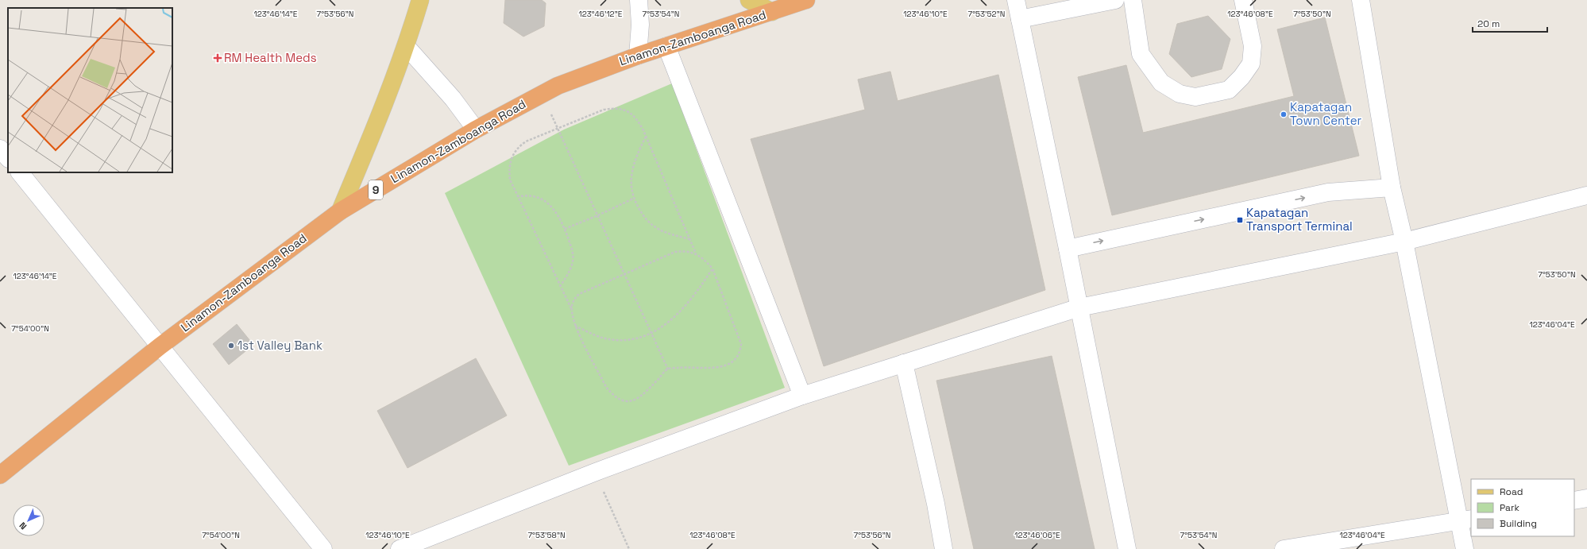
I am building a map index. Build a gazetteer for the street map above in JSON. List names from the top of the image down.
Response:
{
  "streets": {
    "highway": ["Linamon-Zamboanga Road", "9"]
  },
  "places": {
    "health": ["RM Health Meds"],
    "other": ["Kapatagan Town Center", "1st Valley Bank"],
    "transit": ["Kapatagan Transport Terminal"]
  },
  "legend": ["Road", "Park", "Building"],
  "scale_bar": "20 m",
  "north": "bottom left",
  "coordinates": [
    "123°46'14\"E",
    "7°53'56\"N",
    "123°46'12\"E",
    "7°53'54\"N",
    "123°46'10\"E",
    "7°53'52\"N",
    "123°46'08\"E",
    "7°53'50\"N",
    "123°46'04\"E",
    "7°54'00\"N",
    "123°46'06\"E",
    "7°53'58\"N"
  ]
}
